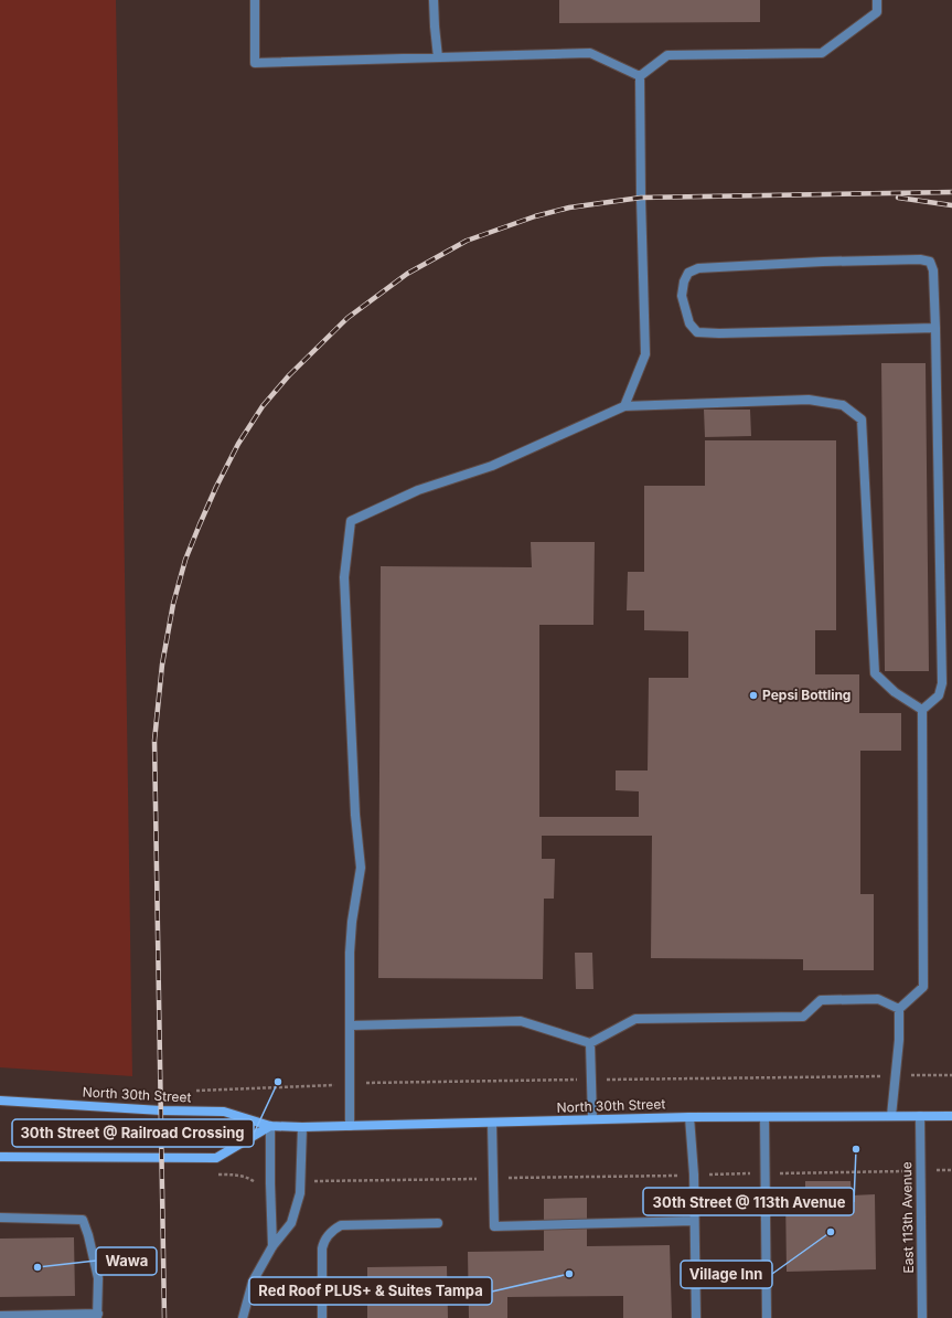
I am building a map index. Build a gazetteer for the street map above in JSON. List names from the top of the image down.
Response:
{
  "streets": {
    "main road": ["North 30th Street"],
    "street": ["East 113th Avenue"]
  },
  "crossings": [
    ["North 30th Street", "East 113th Avenue"]
  ],
  "places": [
    "Pepsi Bottling",
    "30th Street @ Railroad Crossing",
    "30th Street @ 113th Avenue",
    "Village Inn",
    "Wawa",
    "Red Roof PLUS+ & Suites Tampa"
  ]
}
